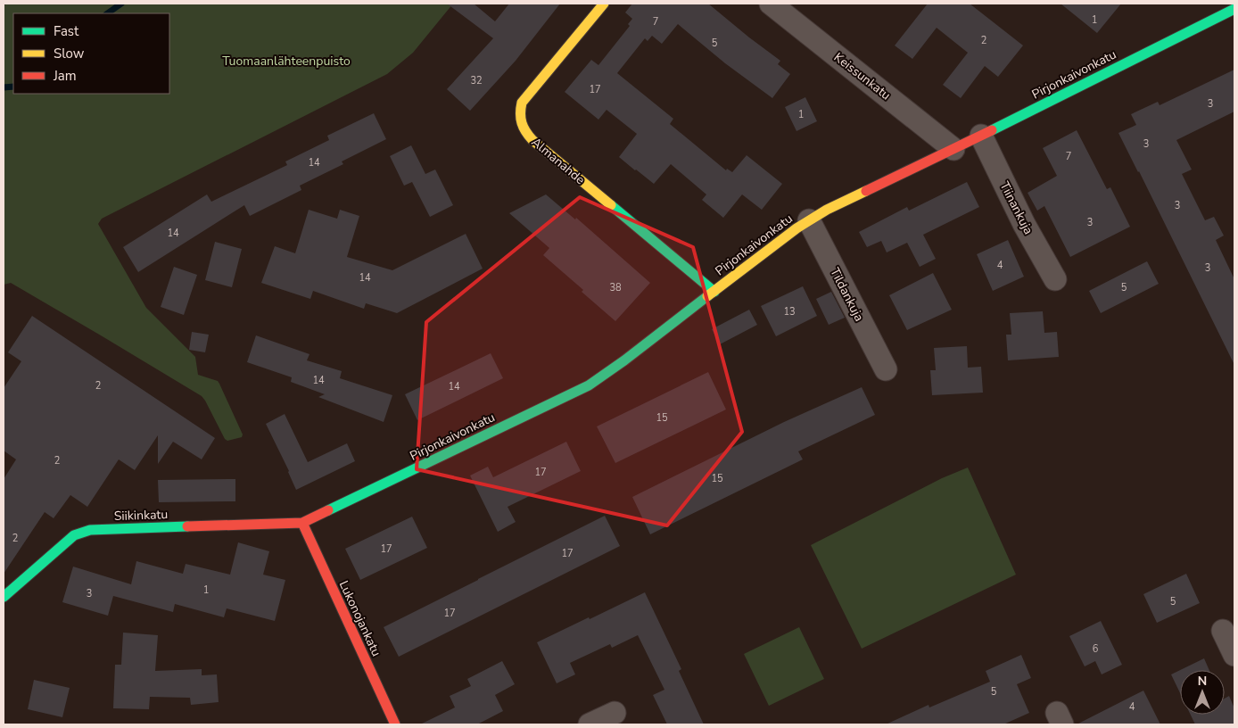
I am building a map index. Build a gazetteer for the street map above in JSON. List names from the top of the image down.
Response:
{
  "streets": {
    "street": [
      "Pirjonkaivonkatu",
      "Keissunkatu",
      "Almanahde",
      "Tiinankuja",
      "Tildankuja",
      "Siikinkatu",
      "Lukonojankatu"
    ]
  },
  "crossings": [
    ["Pirjonkaivonkatu", "Keissunkatu"],
    ["Pirjonkaivonkatu", "Almanahde"],
    ["Pirjonkaivonkatu", "Tiinankuja"],
    ["Pirjonkaivonkatu", "Tildankuja"],
    ["Pirjonkaivonkatu", "Siikinkatu"],
    ["Pirjonkaivonkatu", "Lukonojankatu"],
    ["Siikinkatu", "Lukonojankatu"]
  ],
  "parks": ["Tuomaanlähteenpuisto"],
  "house_numbers": [
    "1",
    "7",
    "2",
    "5",
    "32",
    "17",
    "3",
    "1",
    "3",
    "7",
    "14",
    "3",
    "3",
    "14",
    "4",
    "3",
    "14",
    "38",
    "5",
    "13",
    "14",
    "2",
    "14",
    "15",
    "2",
    "17",
    "15",
    "2",
    "17",
    "17",
    "1",
    "3",
    "5",
    "17",
    "6",
    "5",
    "4"
  ],
  "legend": ["Fast", "Slow", "Jam"],
  "north": "top"
}
